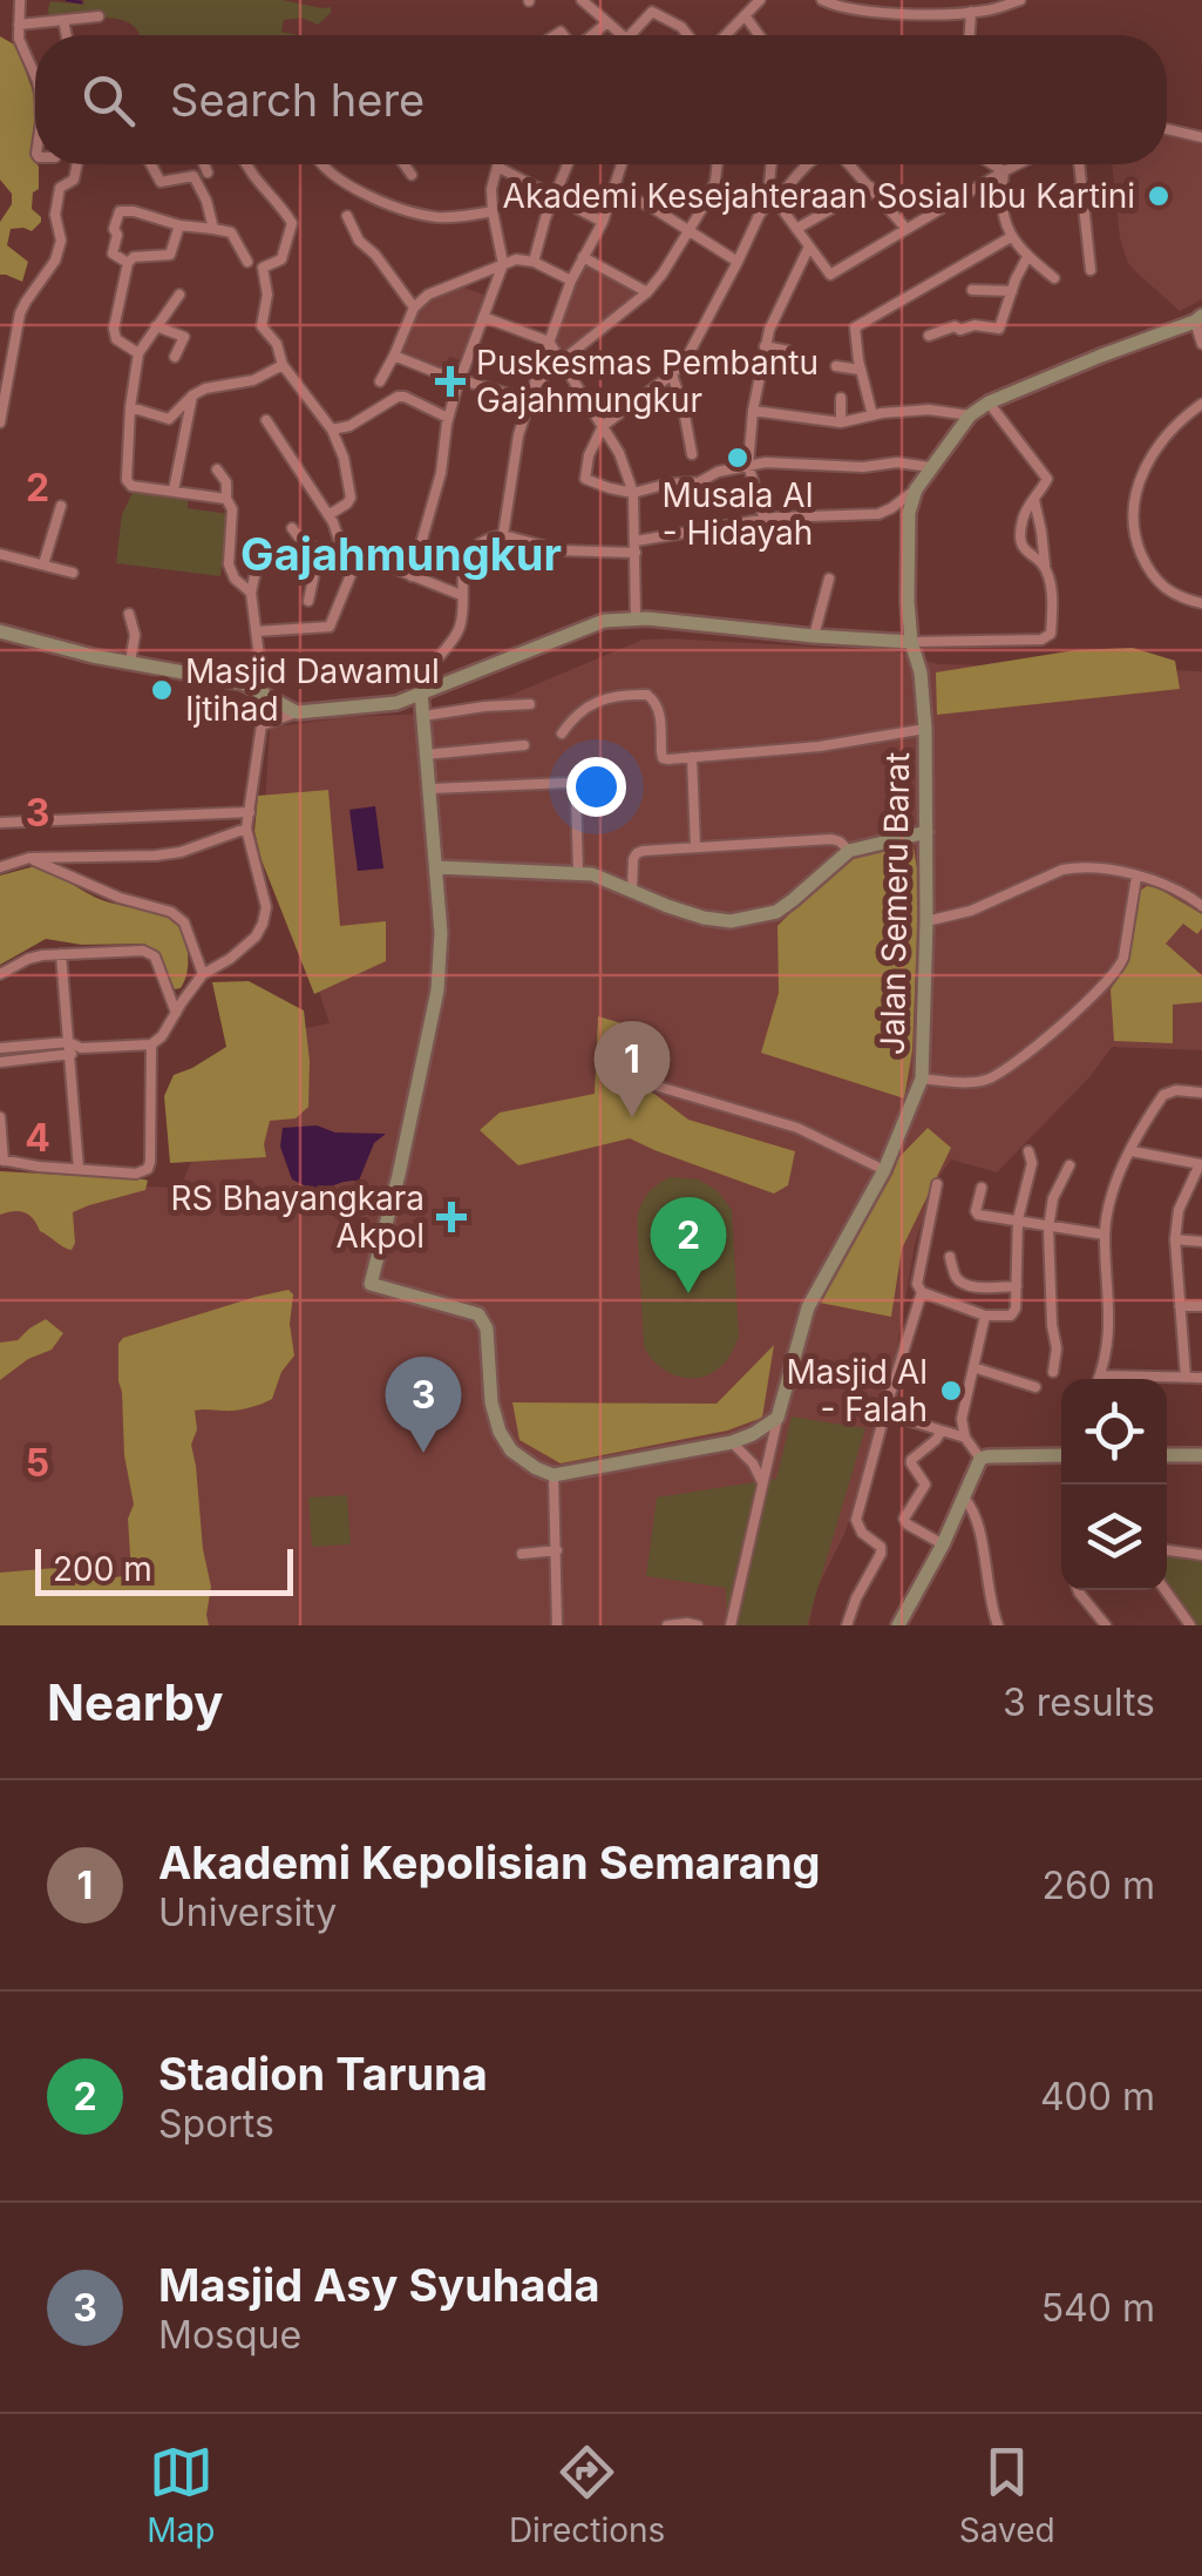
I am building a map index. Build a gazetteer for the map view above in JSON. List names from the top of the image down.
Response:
{
  "streets": {
    "street": ["Jalan Semeru Barat"]
  },
  "districts": ["Gajahmungkur"],
  "places": {
    "other": [
      "Akademi Kesejahteraan Sosial Ibu Kartini",
      "Musala Al - Hidayah",
      "Masjid Dawamul Ijtihad",
      "Masjid Al - Falah"
    ],
    "health": ["Puskesmas Pembantu Gajahmungkur", "RS Bhayangkara Akpol"]
  },
  "scale_bar": "200 m",
  "page": {
    "search": "Search here",
    "pins": ["1", "2", "3"],
    "scale": "200 m",
    "heading": ["Nearby", "3 results"],
    "list": [
      {
        "mark": "1",
        "name": "Akademi Kepolisian Semarang",
        "note": "University",
        "value": "260 m"
      },
      {
        "mark": "2",
        "name": "Stadion Taruna",
        "note": "Sports",
        "value": "400 m"
      },
      {
        "mark": "3",
        "name": "Masjid Asy Syuhada",
        "note": "Mosque",
        "value": "540 m"
      }
    ],
    "nav": ["Map", "Directions", "Saved"]
  },
  "grid": {
    "rows": [
      "2",
      "3",
      "4",
      "5"
    ]
  }
}
